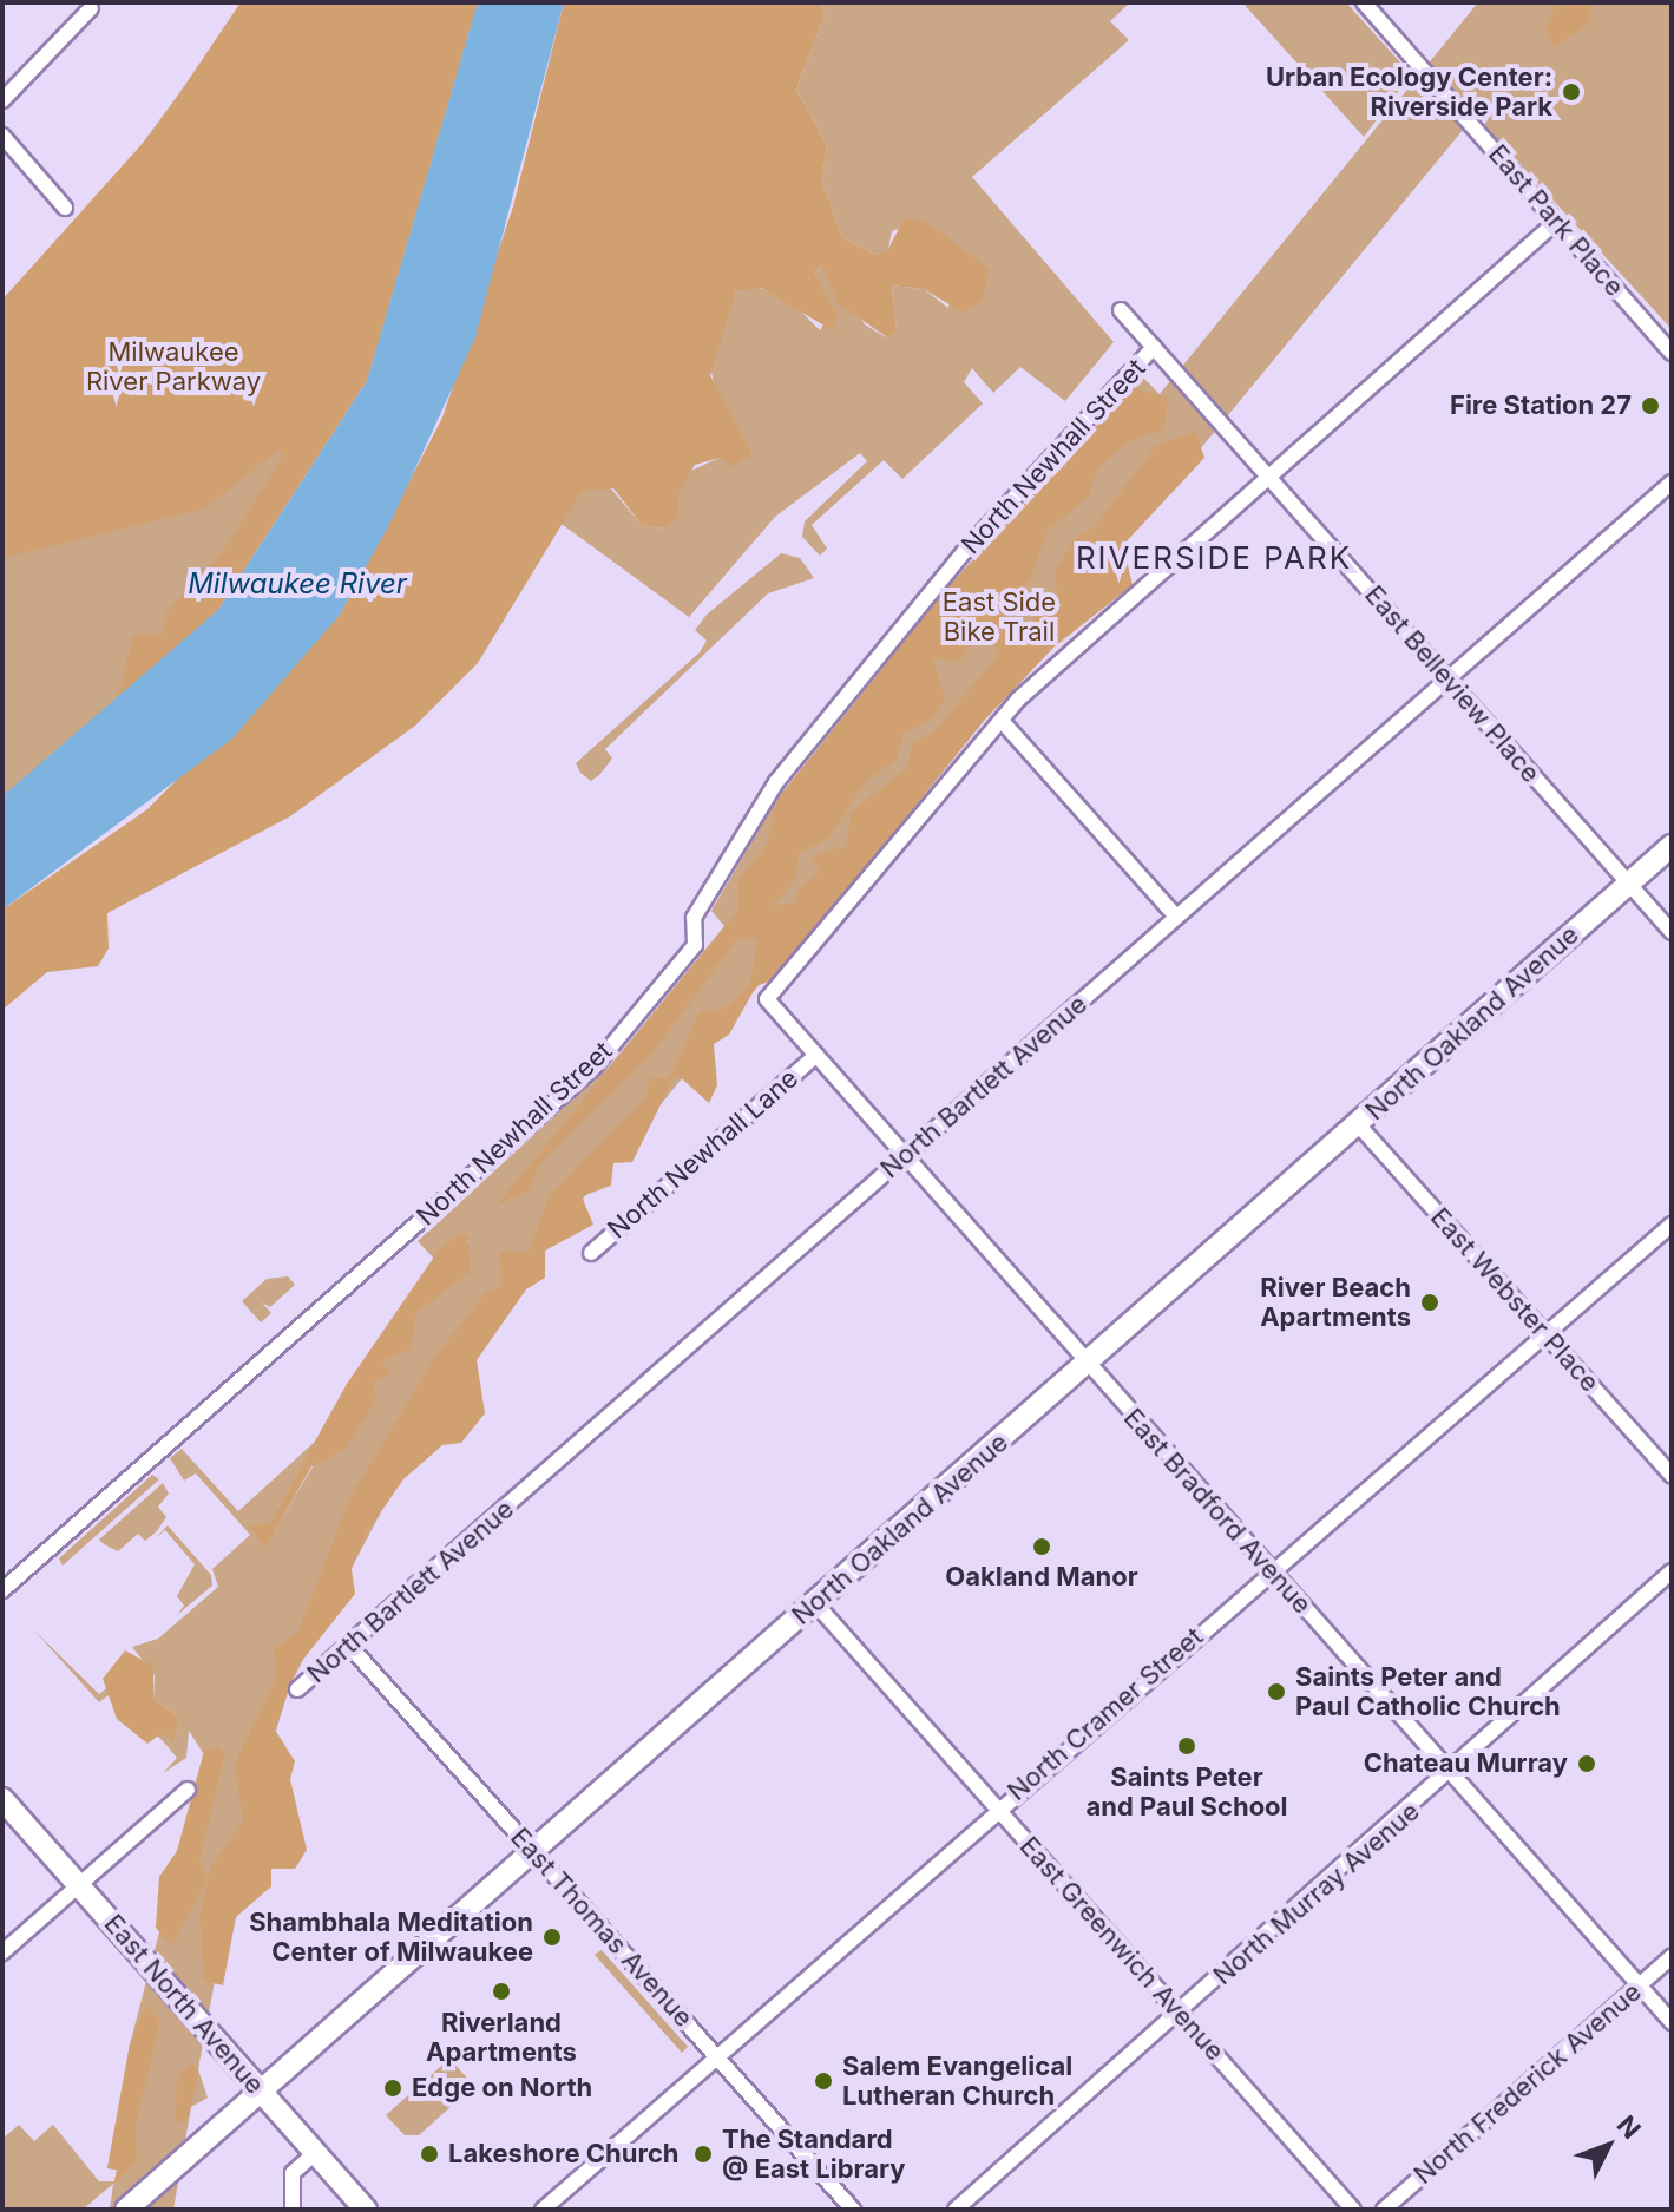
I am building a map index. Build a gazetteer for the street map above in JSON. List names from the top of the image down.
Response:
{
  "streets": {
    "main road": ["North Oakland Avenue", "East North Avenue"],
    "street": [
      "East Park Place",
      "North Newhall Street",
      "East Belleview Place",
      "North Bartlett Avenue",
      "North Newhall Lane",
      "East Webster Place",
      "East Bradford Avenue",
      "North Cramer Street",
      "North Murray Avenue",
      "East Thomas Avenue",
      "East Greenwich Avenue",
      "North Frederick Avenue"
    ]
  },
  "crossings": [
    ["North Newhall Street", "East Belleview Place"],
    ["East Belleview Place", "North Oakland Avenue"],
    ["East Belleview Place", "North Bartlett Avenue"],
    ["North Oakland Avenue", "East Webster Place"],
    ["North Oakland Avenue", "East Bradford Avenue"],
    ["North Oakland Avenue", "East Thomas Avenue"],
    ["North Oakland Avenue", "East Greenwich Avenue"],
    ["North Oakland Avenue", "East North Avenue"],
    ["North Bartlett Avenue", "East Bradford Avenue"],
    ["North Bartlett Avenue", "East Thomas Avenue"],
    ["North Newhall Lane", "East Bradford Avenue"],
    ["East Webster Place", "North Cramer Street"],
    ["East Bradford Avenue", "North Cramer Street"],
    ["East Bradford Avenue", "North Murray Avenue"],
    ["East Bradford Avenue", "North Frederick Avenue"],
    ["North Cramer Street", "East Thomas Avenue"],
    ["North Cramer Street", "East Greenwich Avenue"],
    ["North Murray Avenue", "East Greenwich Avenue"]
  ],
  "districts": ["RIVERSIDE PARK"],
  "water": ["Milwaukee River"],
  "parks": ["Milwaukee River Parkway", "East Side Bike Trail"],
  "places": [
    "Urban Ecology Center: Riverside Park",
    "Fire Station 27",
    "River Beach Apartments",
    "Oakland Manor",
    "Saints Peter and Paul Catholic Church",
    "Saints Peter and Paul School",
    "Chateau Murray",
    "Shambhala Meditation Center of Milwaukee",
    "Riverland Apartments",
    "Salem Evangelical Lutheran Church",
    "Edge on North",
    "Lakeshore Church",
    "The Standard @ East Library"
  ],
  "north": "top right"
}
